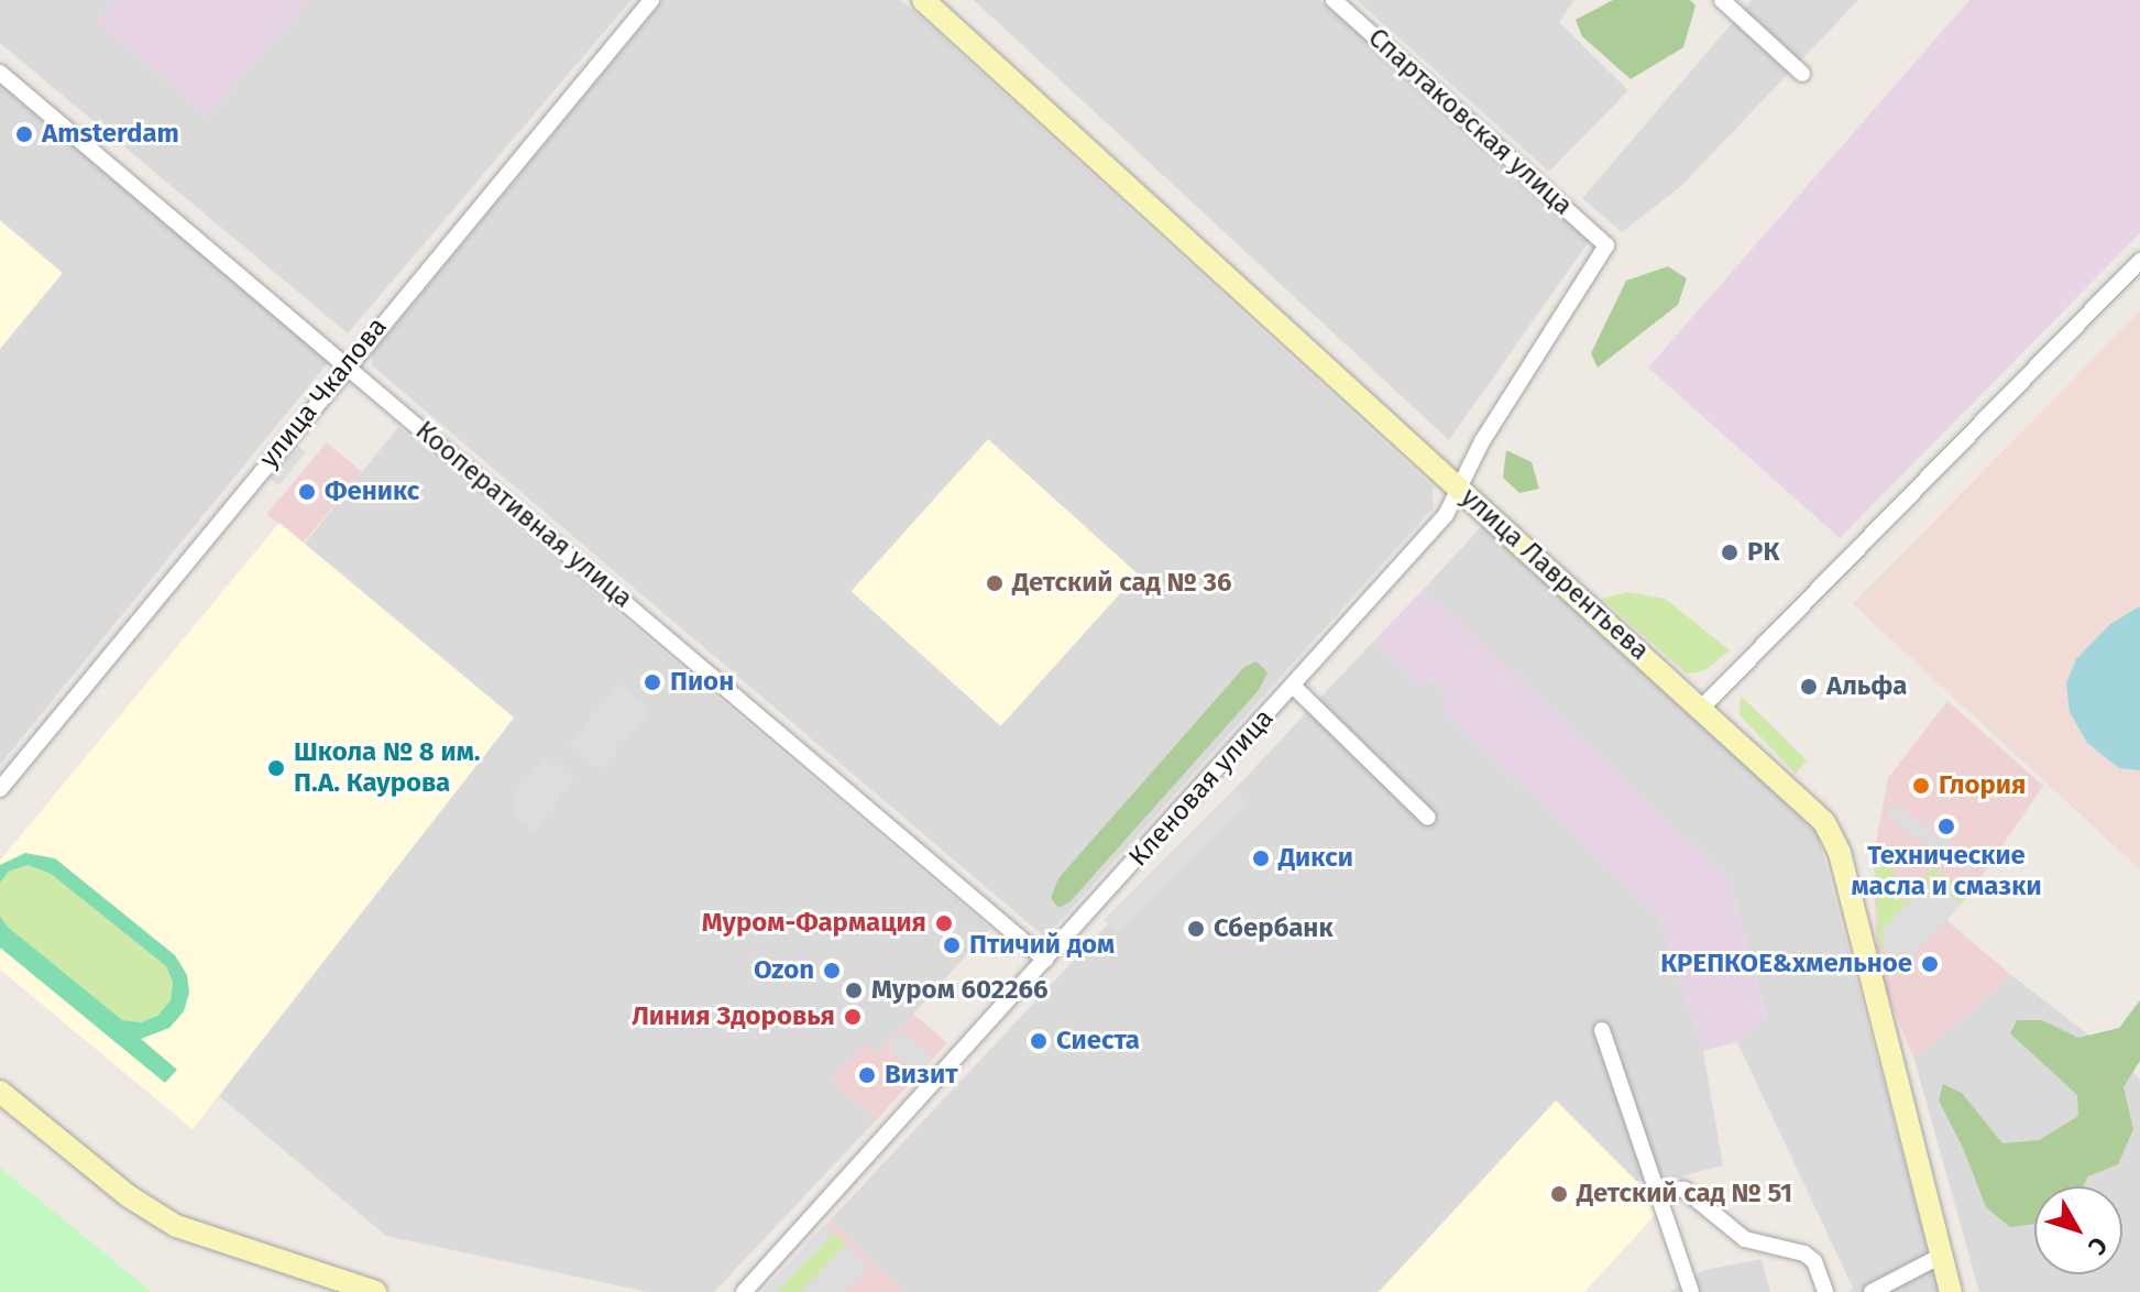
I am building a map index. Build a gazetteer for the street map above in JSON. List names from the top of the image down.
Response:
{
  "streets": {
    "street": [
      "Спартаковская улица",
      "улица Чкалова",
      "Кооперативная улица",
      "улица Лаврентьева",
      "Кленовая улица"
    ]
  },
  "crossings": [
    ["Спартаковская улица", "Кленовая улица"],
    ["улица Чкалова", "Кооперативная улица"],
    ["Кооперативная улица", "Кленовая улица"],
    ["улица Лаврентьева", "Кленовая улица"]
  ],
  "places": [
    "Amsterdam",
    "Феникс",
    "РК",
    "Детский сад № 36",
    "Пион",
    "Альфа",
    "Школа № 8 им. П.А. Каурова",
    "Глория",
    "Технические масла и смазки",
    "Дикси",
    "Муром-Фармация",
    "Сбербанк",
    "Птичий дом",
    "КРЕПКОЕ&хмельное",
    "Ozon",
    "Муром 602266",
    "Линия Здоровья",
    "Сиеста",
    "Визит",
    "Детский сад № 51"
  ],
  "north": "bottom right"
}
